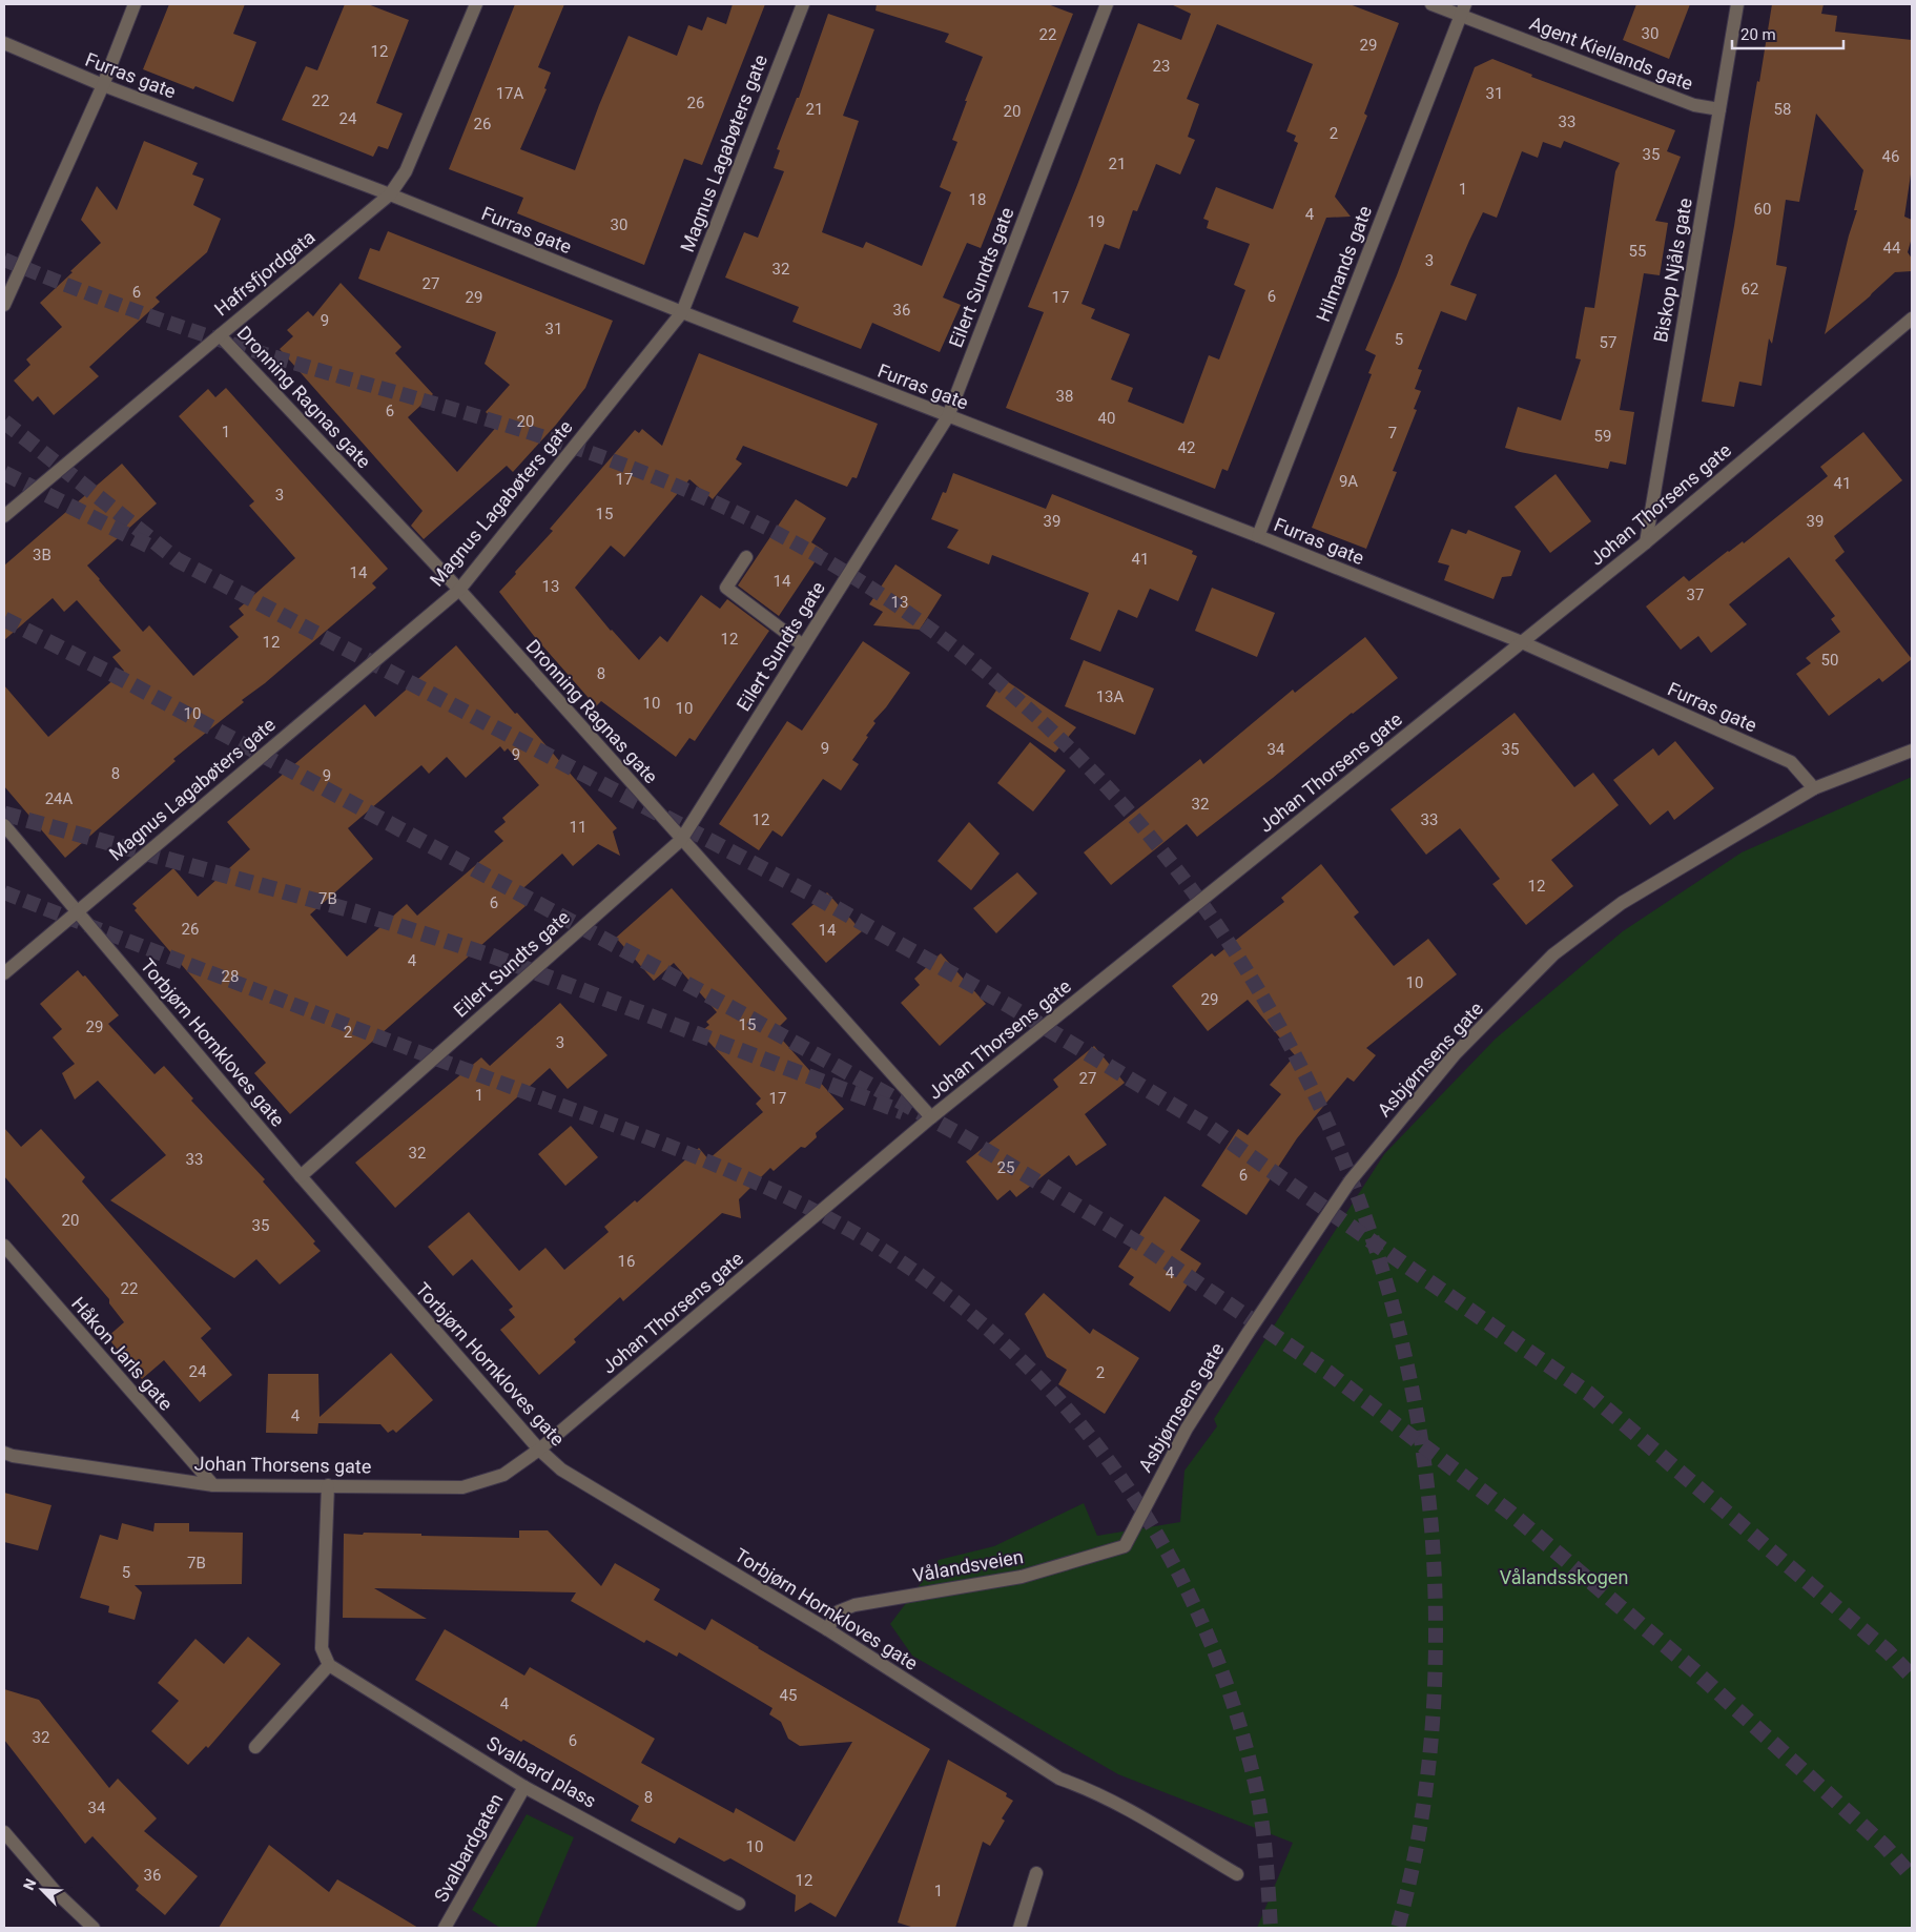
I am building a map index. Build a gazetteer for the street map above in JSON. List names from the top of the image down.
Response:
{
  "streets": {
    "street": [
      "Agent Kiellands gate",
      "Furras gate",
      "Magnus Lagabøters gate",
      "Hilmands gate",
      "Biskop Njåls gate",
      "Hafrsfjordgata",
      "Eilert Sundts gate",
      "Dronning Ragnas gate",
      "Johan Thorsens gate",
      "Torbjørn Hornkloves gate",
      "Asbjørnsens gate",
      "Håkon Jarls gate",
      "Vålandsveien",
      "Svalbard plass",
      "Svalbardgaten"
    ]
  },
  "crossings": [
    ["Agent Kiellands gate", "Hilmands gate"],
    ["Agent Kiellands gate", "Biskop Njåls gate"],
    ["Furras gate", "Magnus Lagabøters gate"],
    ["Furras gate", "Hilmands gate"],
    ["Furras gate", "Hafrsfjordgata"],
    ["Furras gate", "Eilert Sundts gate"],
    ["Furras gate", "Johan Thorsens gate"],
    ["Furras gate", "Asbjørnsens gate"],
    ["Magnus Lagabøters gate", "Dronning Ragnas gate"],
    ["Magnus Lagabøters gate", "Torbjørn Hornkloves gate"],
    ["Biskop Njåls gate", "Johan Thorsens gate"],
    ["Hafrsfjordgata", "Dronning Ragnas gate"],
    ["Eilert Sundts gate", "Dronning Ragnas gate"],
    ["Eilert Sundts gate", "Torbjørn Hornkloves gate"],
    ["Dronning Ragnas gate", "Johan Thorsens gate"],
    ["Johan Thorsens gate", "Torbjørn Hornkloves gate"],
    ["Johan Thorsens gate", "Håkon Jarls gate"],
    ["Torbjørn Hornkloves gate", "Vålandsveien"],
    ["Asbjørnsens gate", "Vålandsveien"],
    ["Svalbard plass", "Svalbardgaten"]
  ],
  "parks": ["Vålandsskogen"],
  "house_numbers": [
    "30",
    "22",
    "29",
    "12",
    "23",
    "17A",
    "31",
    "22",
    "26",
    "21",
    "58",
    "20",
    "24",
    "33",
    "26",
    "2",
    "35",
    "46",
    "21",
    "1",
    "18",
    "60",
    "4",
    "19",
    "30",
    "44",
    "55",
    "3",
    "32",
    "27",
    "62",
    "6",
    "6",
    "29",
    "17",
    "36",
    "9",
    "31",
    "5",
    "57",
    "38",
    "6",
    "40",
    "20",
    "1",
    "7",
    "59",
    "42",
    "17",
    "9A",
    "41",
    "3",
    "15",
    "39",
    "39",
    "3B",
    "41",
    "14",
    "14",
    "13",
    "37",
    "13",
    "12",
    "12",
    "50",
    "8",
    "13A",
    "10",
    "10",
    "10",
    "9",
    "34",
    "35",
    "9",
    "8",
    "9",
    "24A",
    "32",
    "12",
    "33",
    "11",
    "12",
    "7B",
    "6",
    "26",
    "14",
    "4",
    "28",
    "10",
    "29",
    "15",
    "29",
    "2",
    "3",
    "27",
    "1",
    "17",
    "32",
    "33",
    "25",
    "6",
    "20",
    "35",
    "16",
    "4",
    "22",
    "24",
    "2",
    "4",
    "7B",
    "5",
    "45",
    "4",
    "32",
    "6",
    "8",
    "34",
    "10",
    "36",
    "12",
    "1"
  ],
  "scale_bar": "20 m",
  "north": "top left"
}
